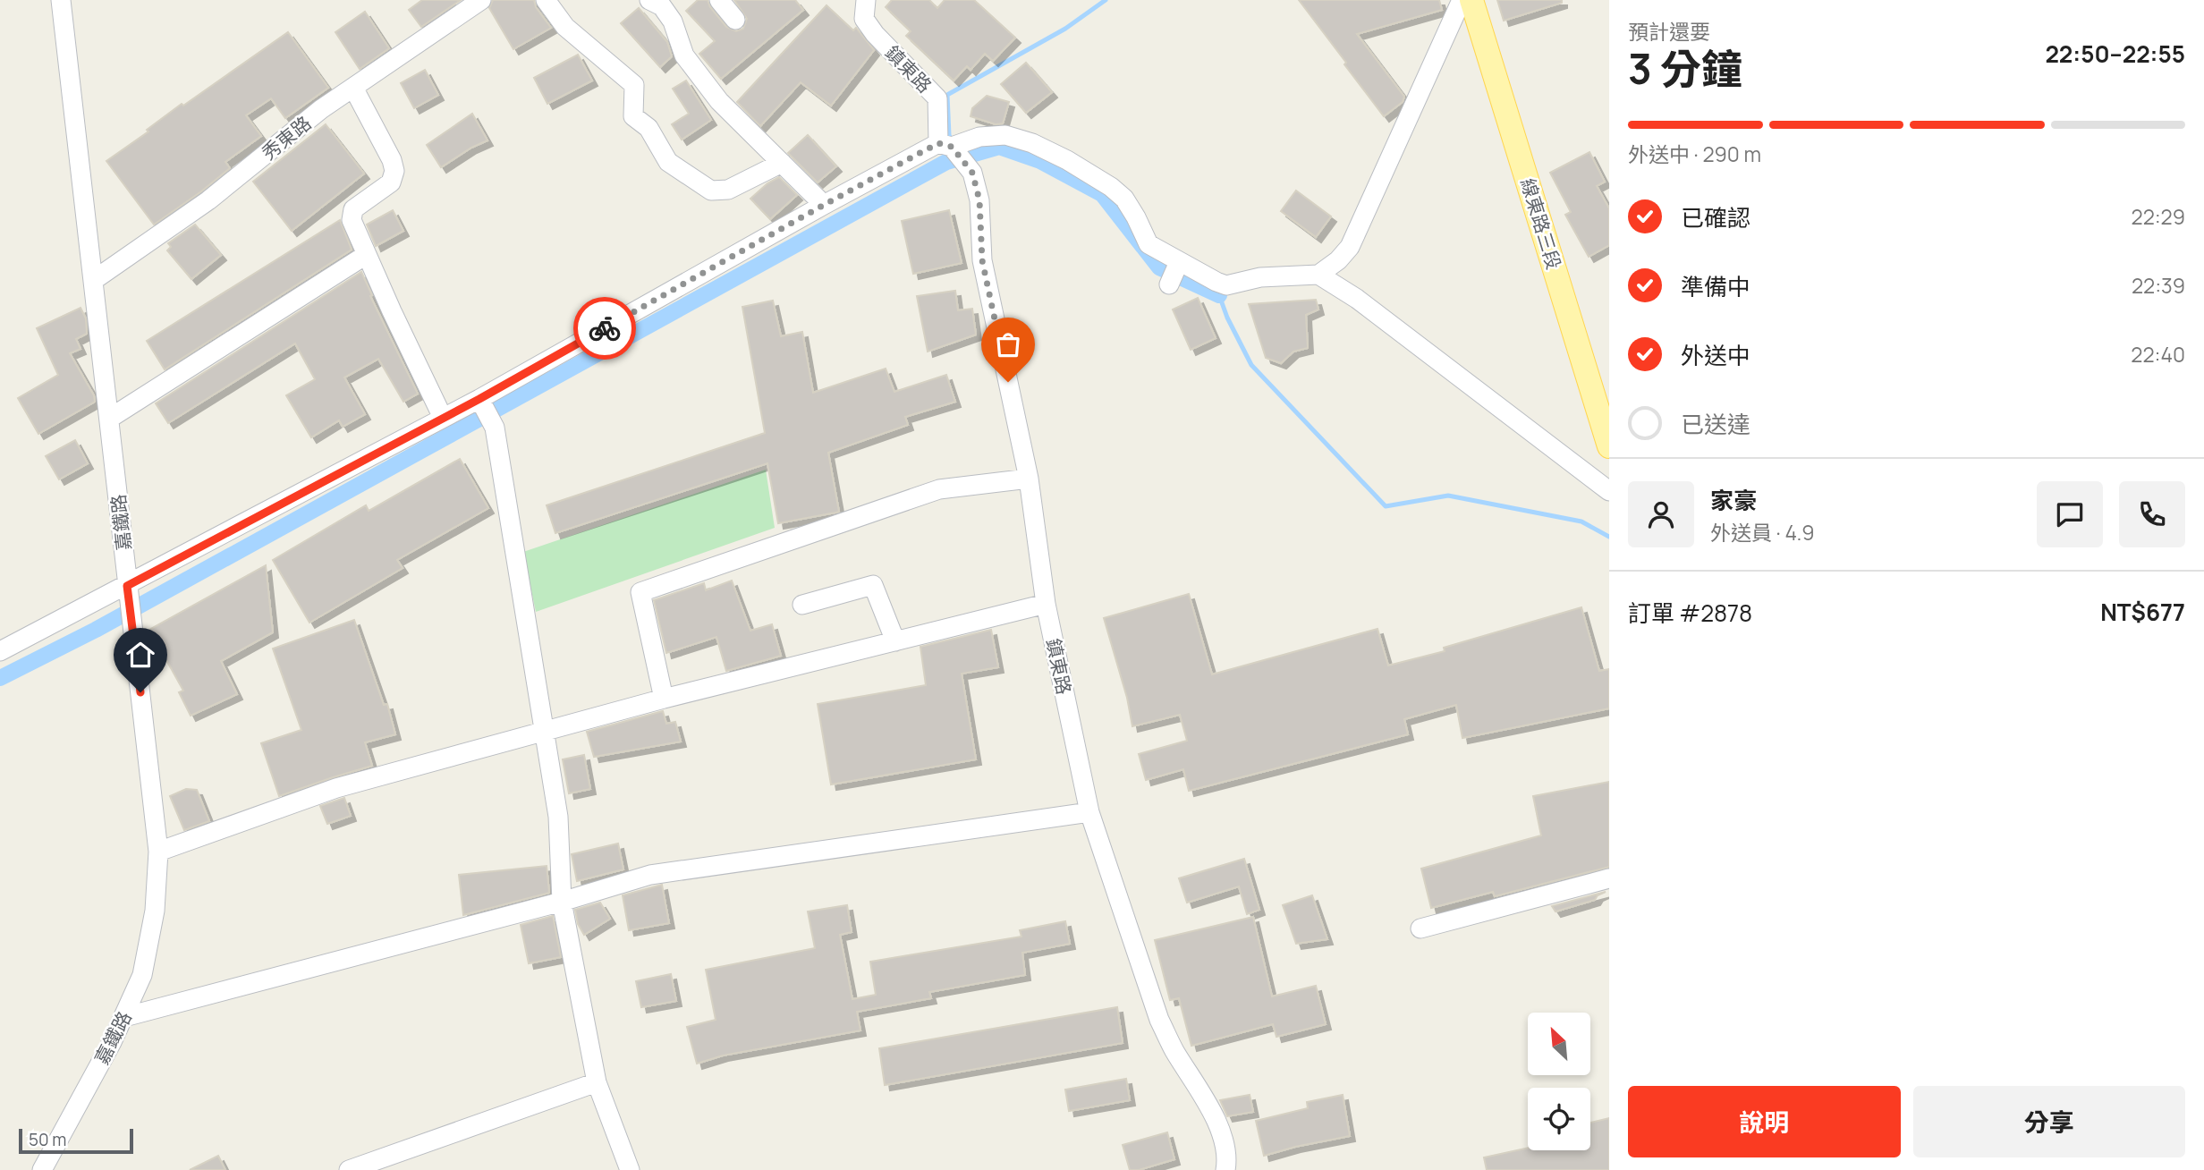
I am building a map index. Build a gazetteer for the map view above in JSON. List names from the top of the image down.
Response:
{
  "streets": {
    "main road": ["線東路三段"],
    "street": ["鎮東路", "秀東路", "嘉鐵路"]
  },
  "crossings": [
    ["秀東路", "嘉鐵路"]
  ],
  "scale_bar": "50 m",
  "north": "top left",
  "page": {
    "heading": ["3 分鐘", "預計還要", "22:50–22:55"],
    "panel": [
      "家豪",
      "外送員 · 4.9",
      "訂單 #2878",
      "NT$677"
    ],
    "bar": "外送中 · 290 m",
    "list": [
      ["已確認", "22:29"],
      ["準備中", "22:39"],
      ["外送中", "22:40"],
      "已送達"
    ],
    "buttons": ["說明", "分享"],
    "scale": "50 m"
  }
}
